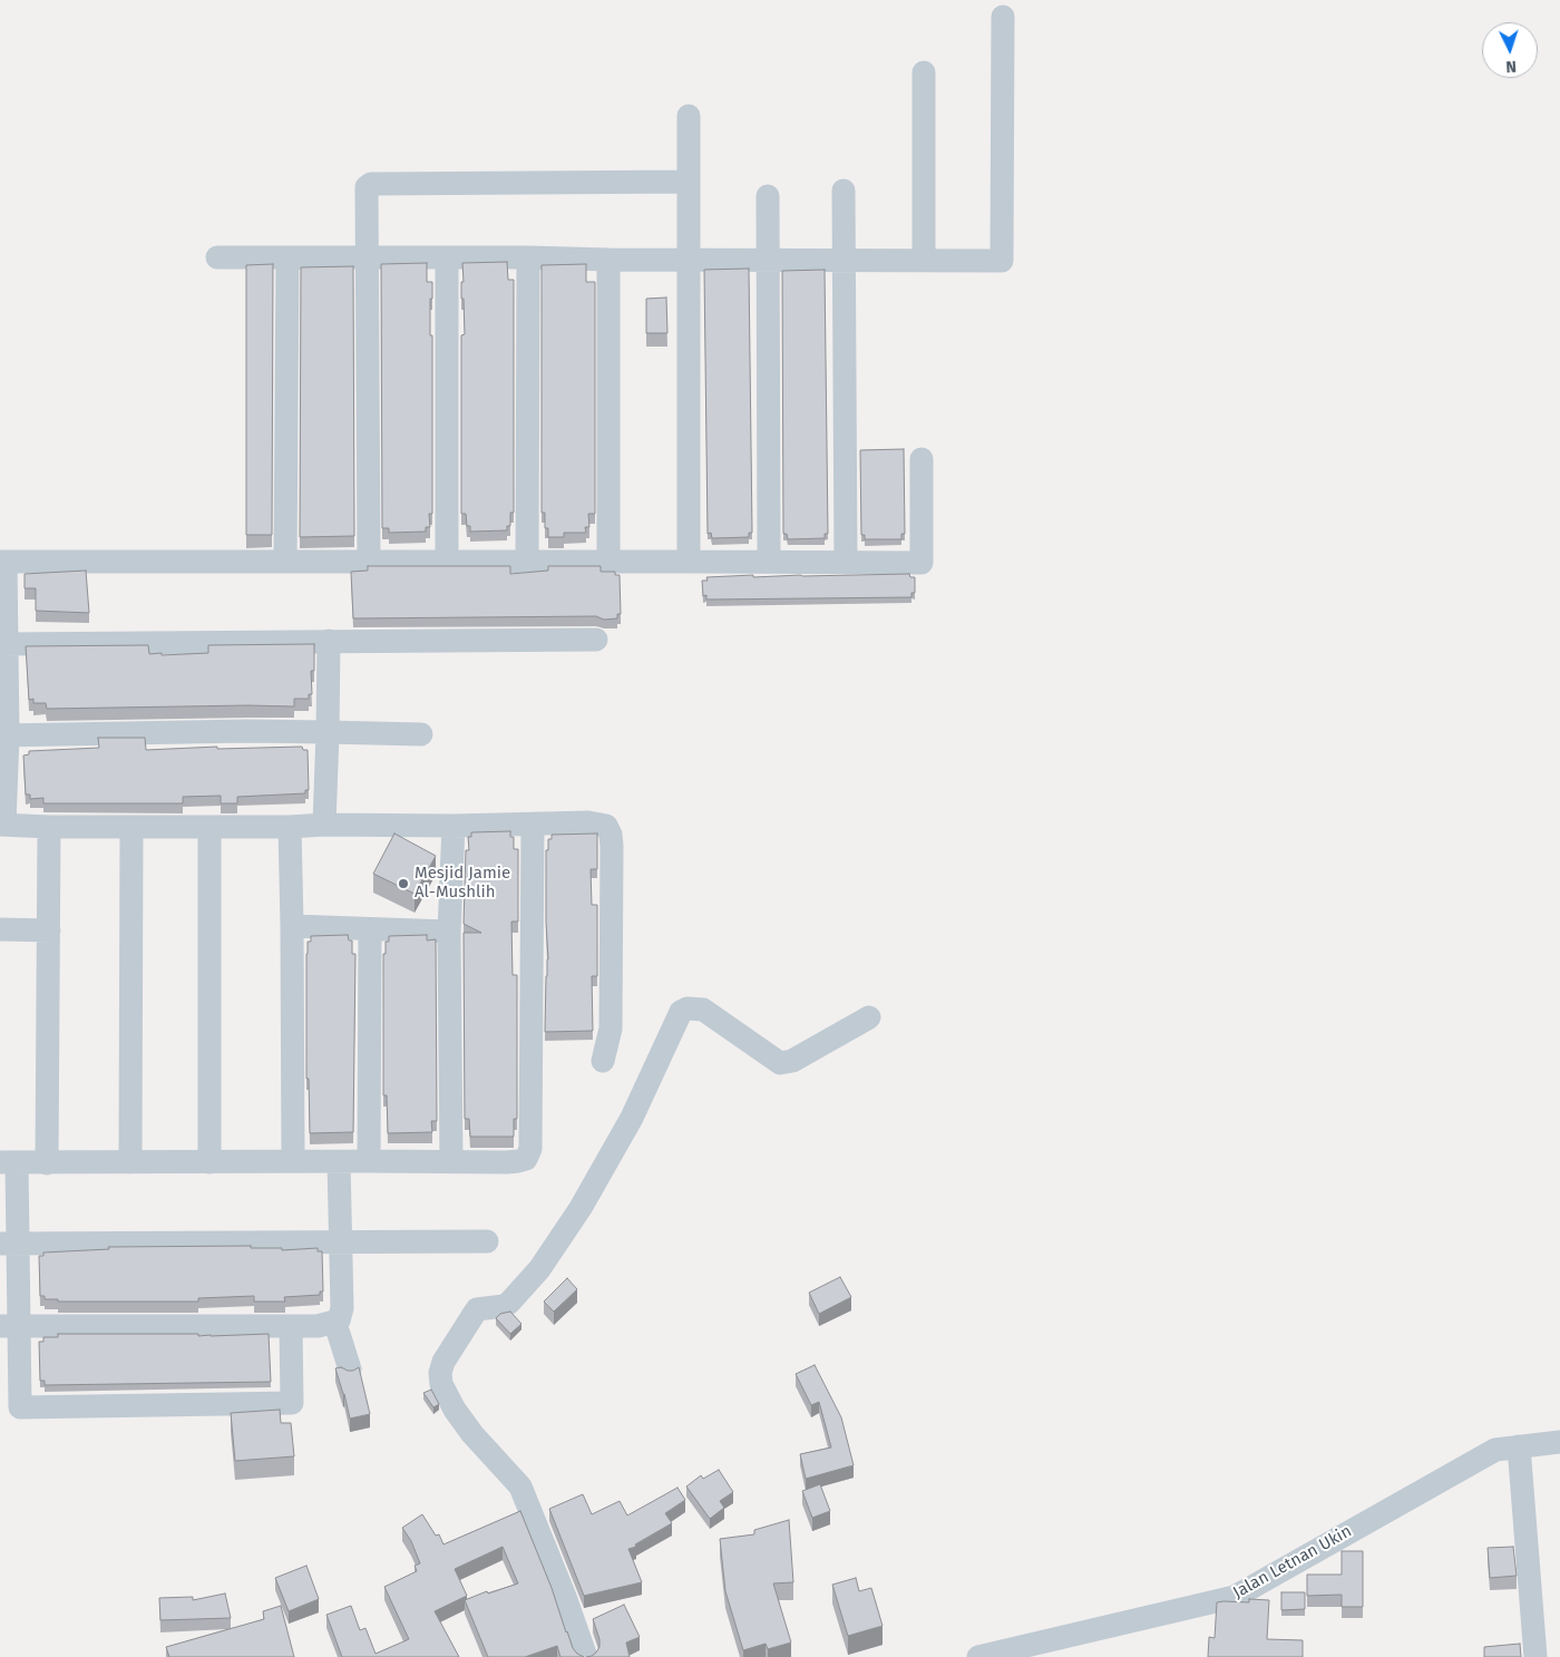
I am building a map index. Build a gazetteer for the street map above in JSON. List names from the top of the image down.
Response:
{
  "streets": {
    "street": ["Jalan Letnan Ukin"]
  },
  "places": ["Mesjid Jamie Al-Mushlih"],
  "north": "bottom"
}
